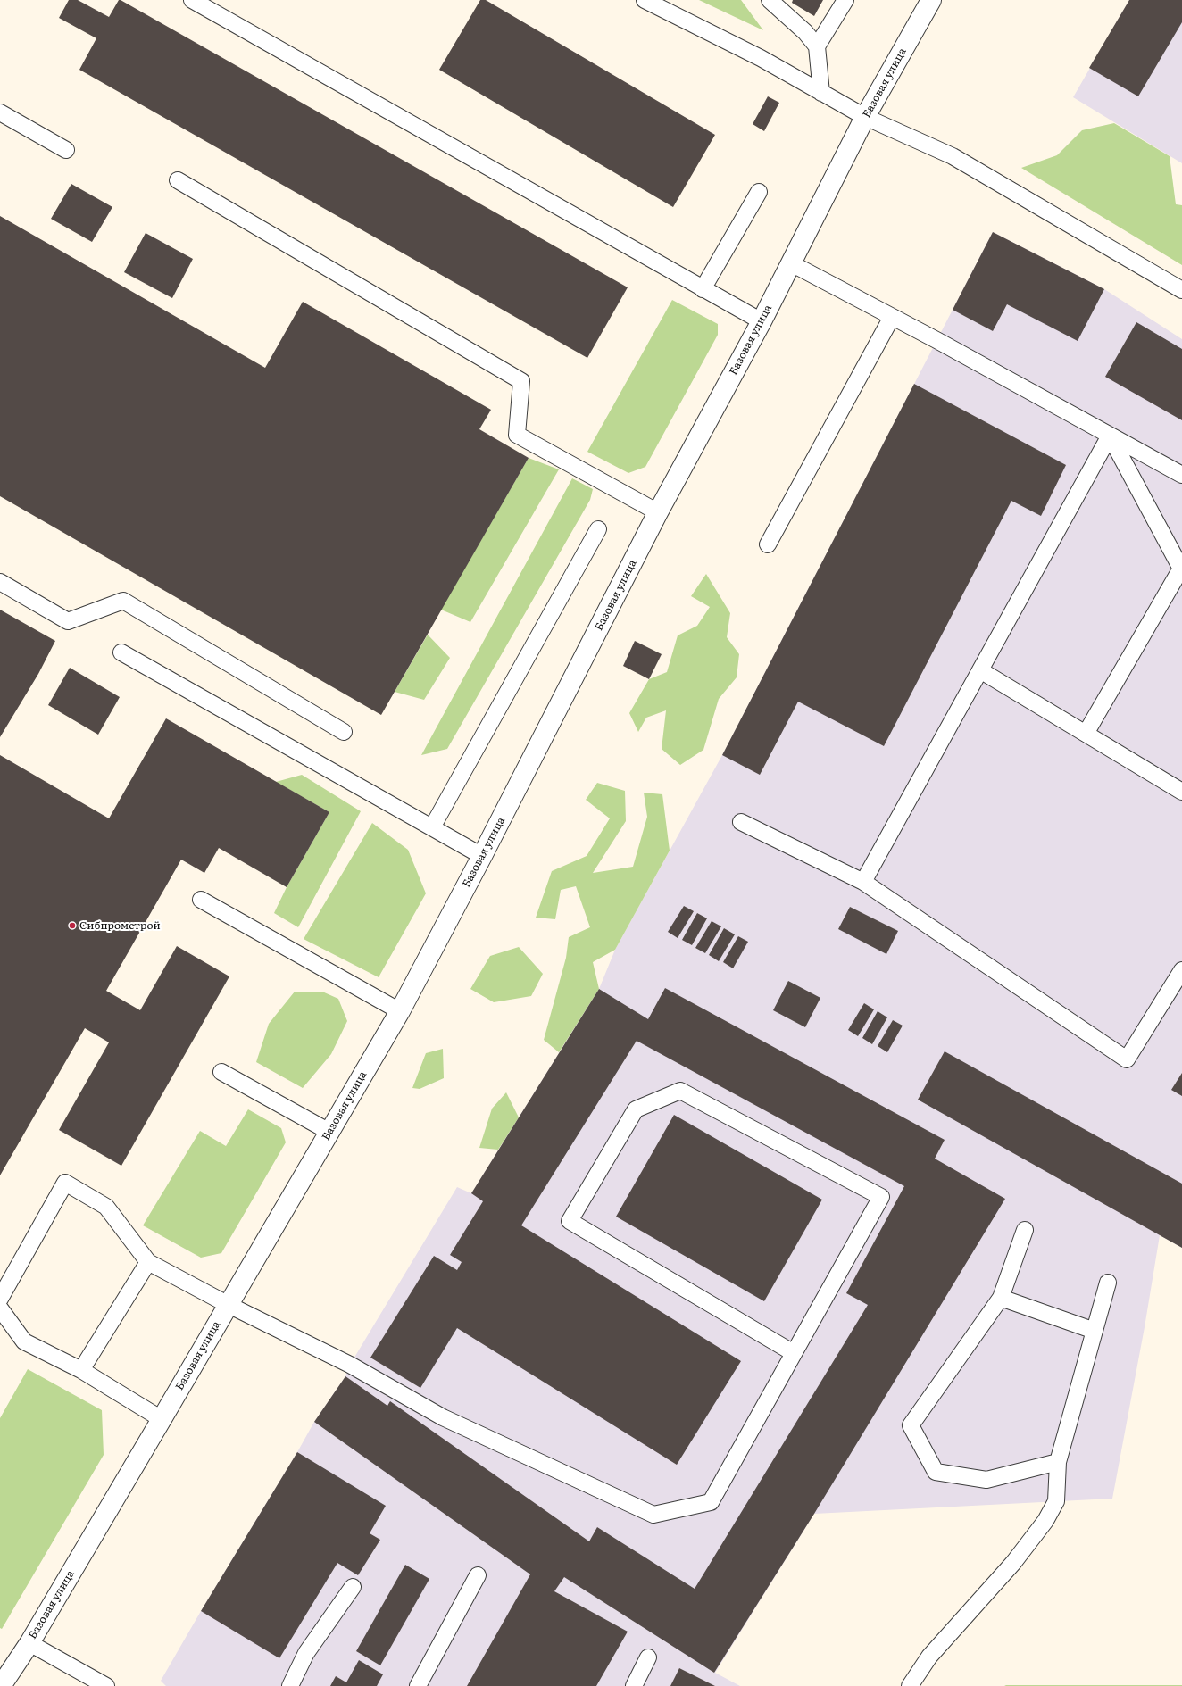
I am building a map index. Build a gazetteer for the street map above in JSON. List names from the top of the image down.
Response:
{
  "streets": {
    "street": ["Базовая улица"]
  },
  "places": ["Сибпромстрой"]
}
